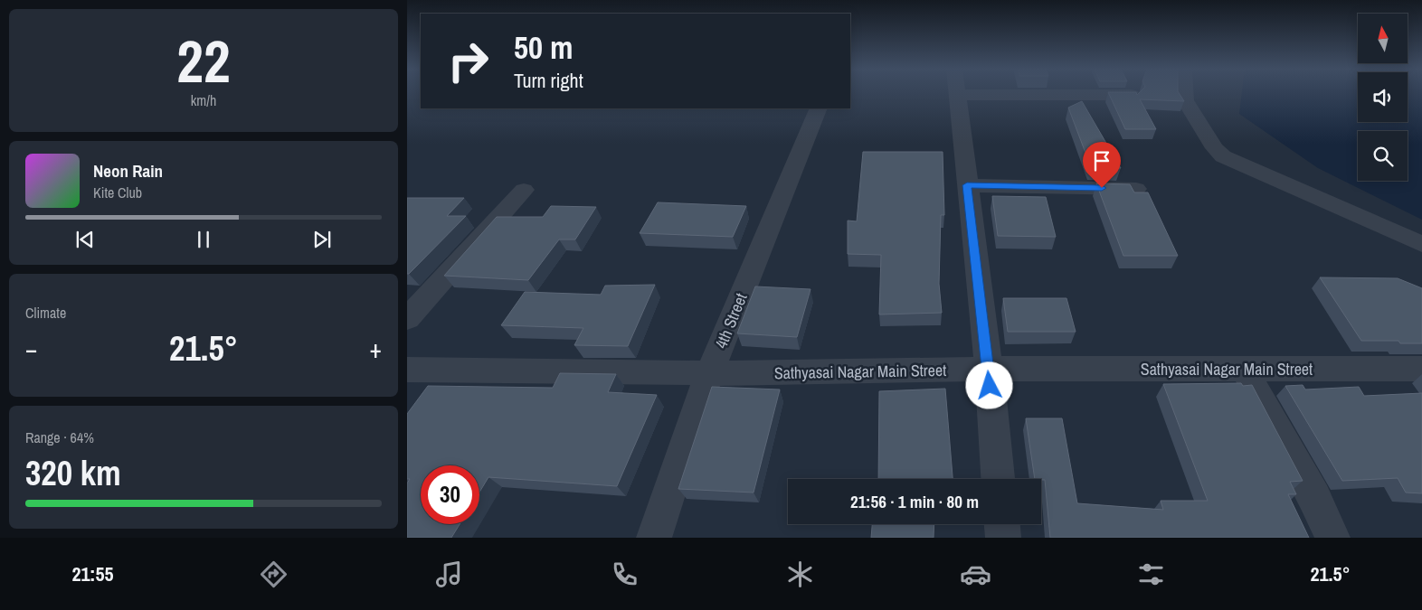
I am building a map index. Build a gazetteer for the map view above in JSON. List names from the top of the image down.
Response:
{
  "streets": {
    "street": ["4th Street", "Sathyasai Nagar Main Street"]
  },
  "crossings": [
    ["4th Street", "Sathyasai Nagar Main Street"]
  ],
  "north": "top",
  "page": {
    "tile": [
      ["22", "km/h"],
      "Climate",
      ["Range · 64%", "320 km"]
    ],
    "turn": ["50 m", "Turn right"],
    "song": ["Neon Rain", "Kite Club"],
    "heat": ["−", "21.5°", "+"],
    "limit": "30",
    "trip": "21:56 · 1 min · 80 m",
    "tabs": ["21:55", "21.5°"]
  }
}
